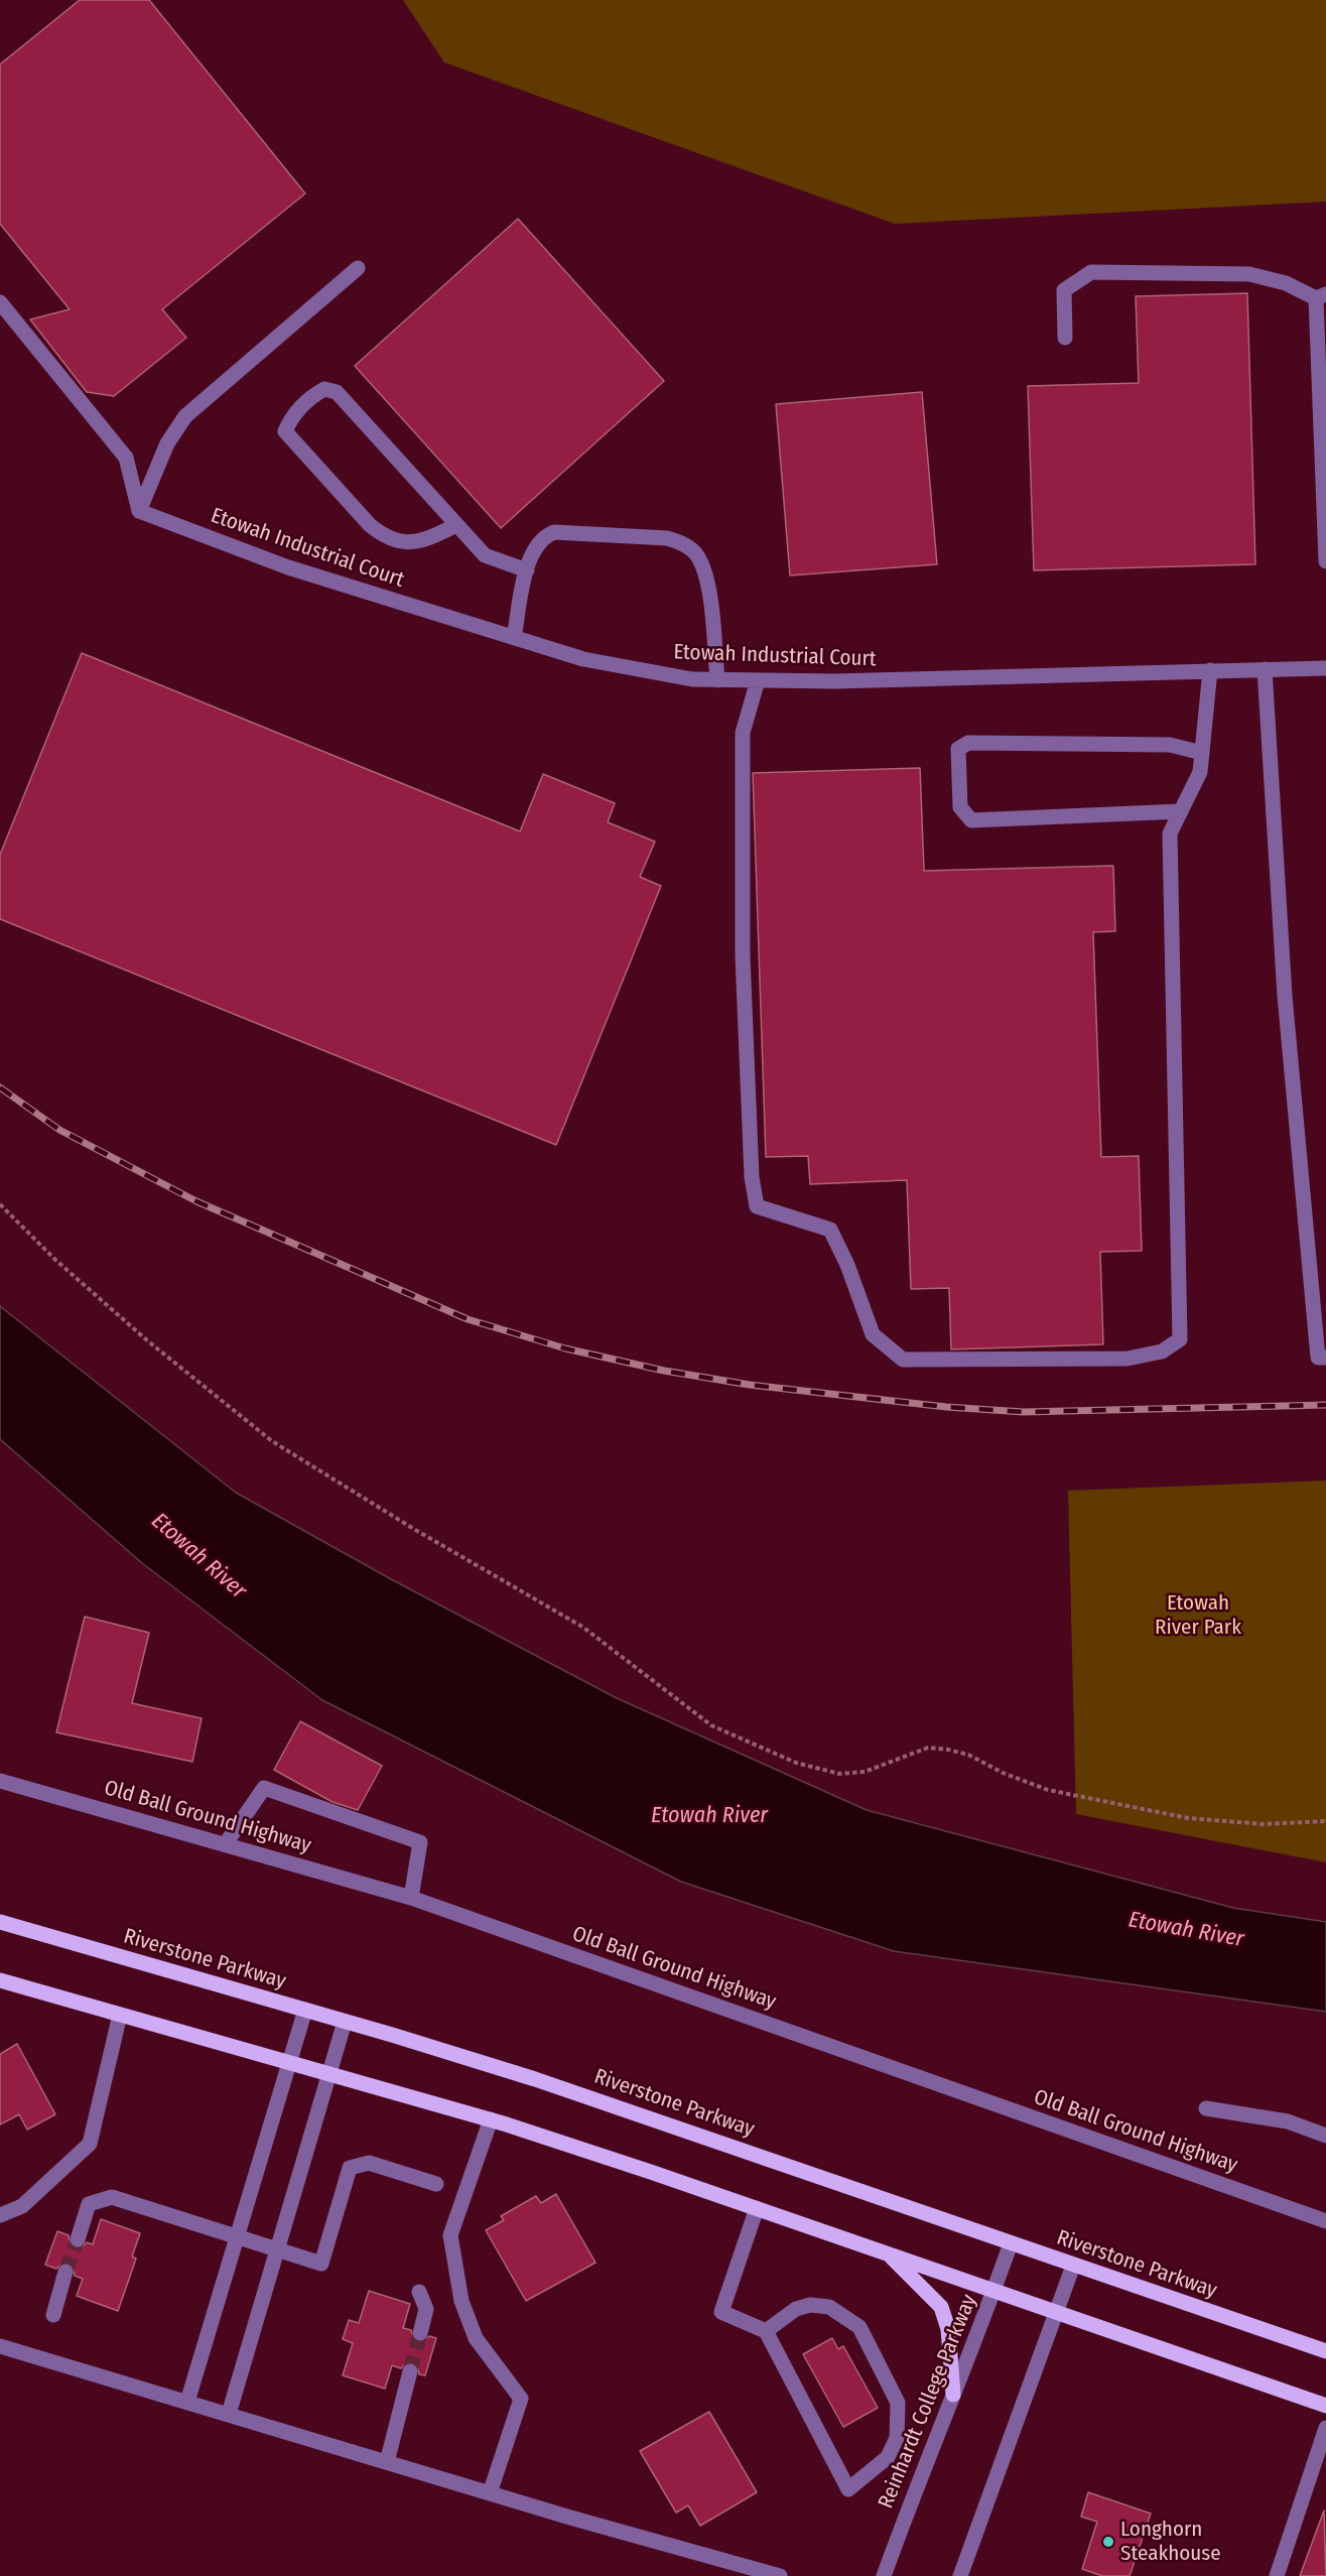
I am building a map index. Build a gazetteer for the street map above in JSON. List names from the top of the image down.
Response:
{
  "streets": {
    "main road": ["Riverstone Parkway"],
    "street": ["Etowah Industrial Court", "Old Ball Ground Highway", "Reinhardt College Parkway"]
  },
  "crossings": [
    ["Riverstone Parkway", "Reinhardt College Parkway"]
  ],
  "water": ["Etowah River"],
  "parks": ["Etowah River Park"],
  "places": ["Longhorn Steakhouse"]
}
